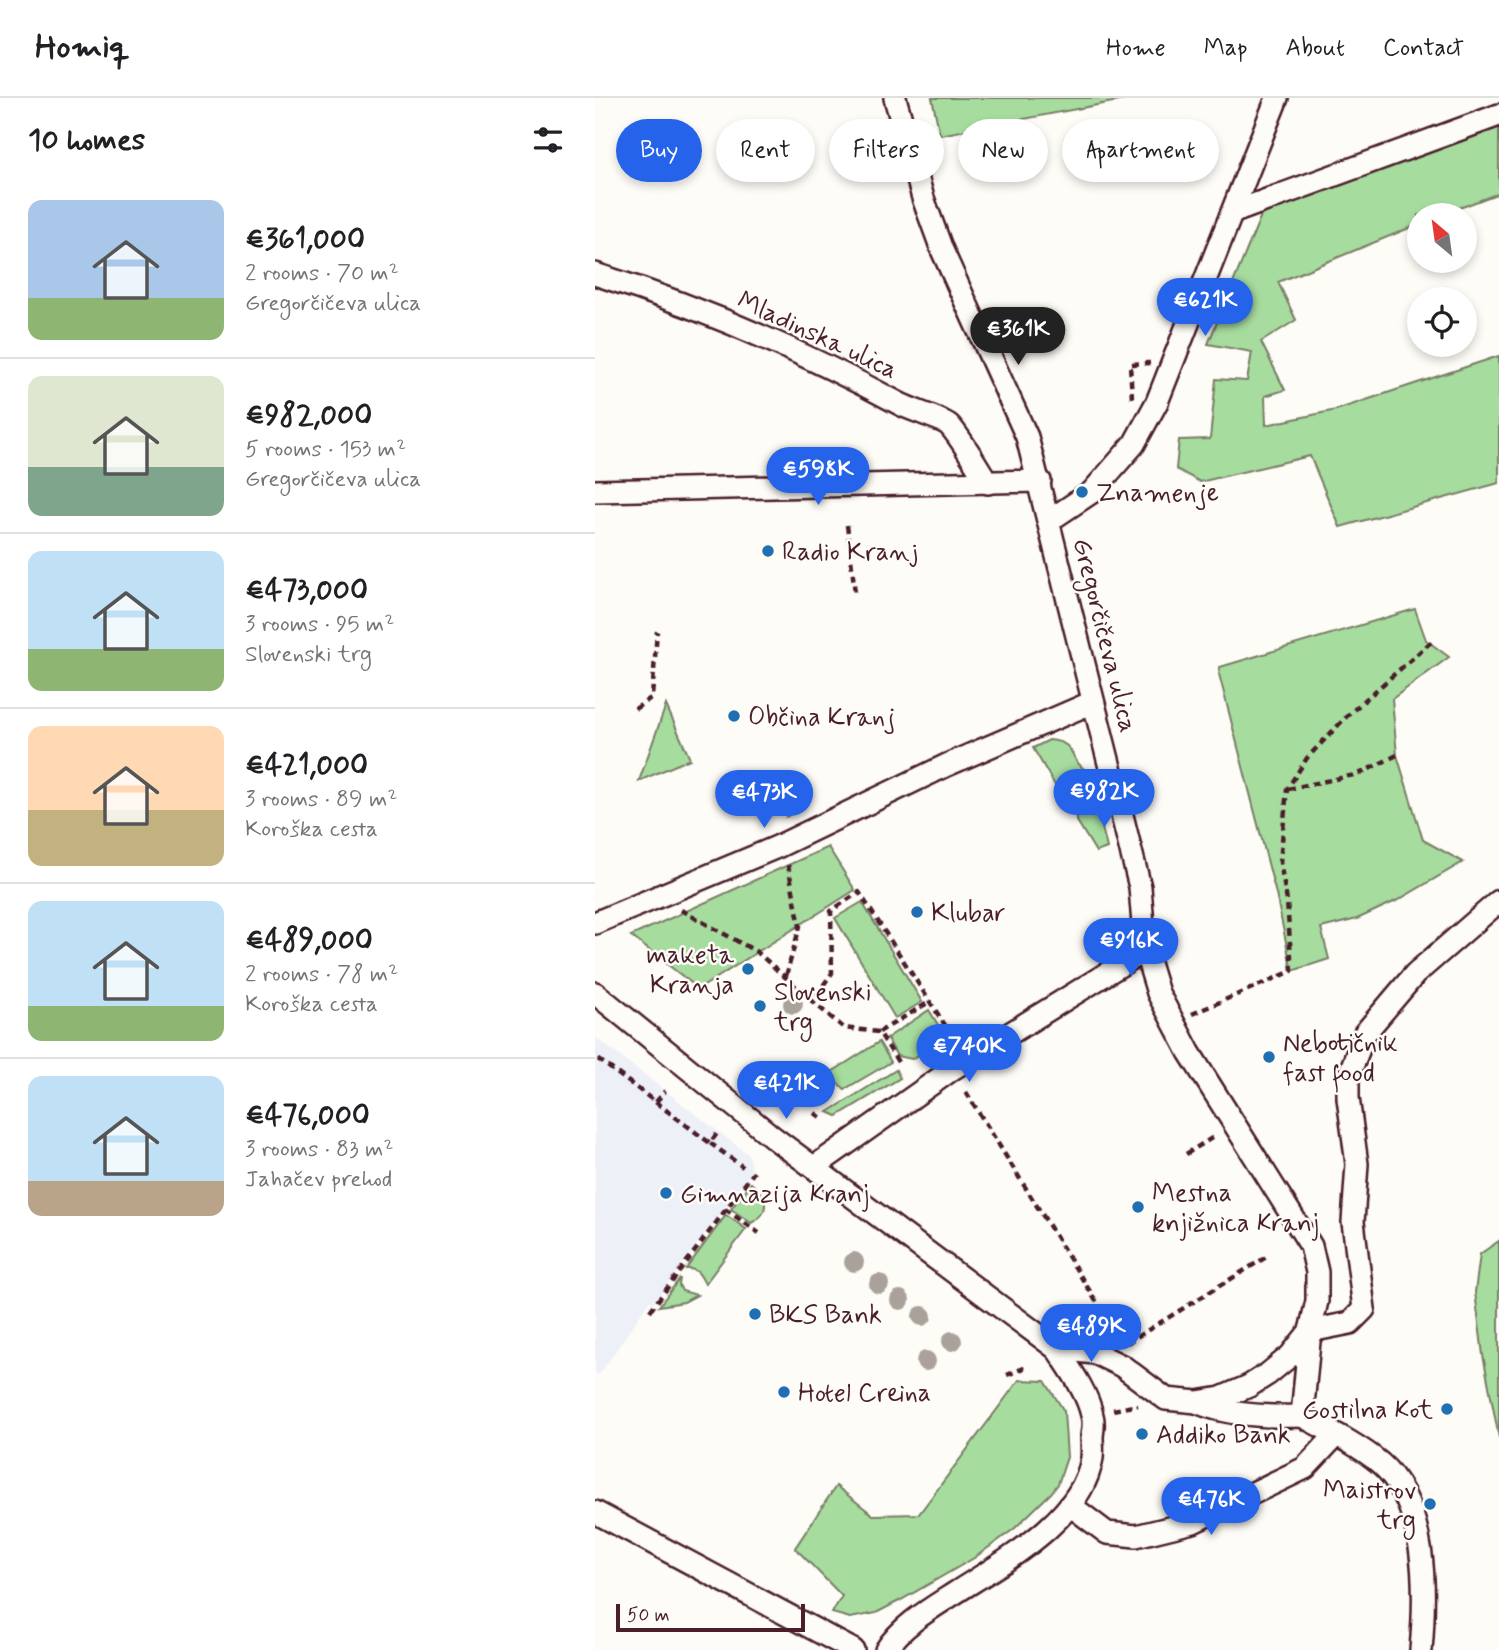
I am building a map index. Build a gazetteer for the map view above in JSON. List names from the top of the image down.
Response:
{
  "streets": {
    "street": ["Mladinska ulica", "Gregorčičeva ulica"]
  },
  "places": [
    "Znamenje",
    "Radio Kranj",
    "Občina Kranj",
    "Klubar",
    "maketa Kranja",
    "Slovenski trg",
    "Nebotičnik fast food",
    "Gimnazija Kranj",
    "Mestna knjižnica Kranj",
    "BKS Bank",
    "Hotel Creina",
    "Gostilna Kot",
    "Addiko Bank",
    "Maistrov trg"
  ],
  "scale_bar": "50 m",
  "north": "top left",
  "page": {
    "header": "Homiq",
    "nav": [
      "Home",
      "Map",
      "About",
      "Contact"
    ],
    "heading": "10 homes",
    "chip": [
      "Buy",
      "Rent",
      "Filters",
      "New",
      "Apartment"
    ],
    "list": [
      {
        "name": "€361,000",
        "note": "2 rooms · 70 m² · Gregorčičeva ulica"
      },
      {
        "name": "€982,000",
        "note": "5 rooms · 153 m² · Gregorčičeva ulica"
      },
      {
        "name": "€473,000",
        "note": "3 rooms · 95 m² · Slovenski trg"
      },
      {
        "name": "€421,000",
        "note": "3 rooms · 89 m² · Koroška cesta"
      },
      {
        "name": "€489,000",
        "note": "2 rooms · 78 m² · Koroška cesta"
      },
      {
        "name": "€476,000",
        "note": "3 rooms · 83 m² · Jahačev prehod"
      }
    ],
    "price": [
      "€621K",
      "€361K",
      "€598K",
      "€982K",
      "€473K",
      "€916K",
      "€740K",
      "€421K",
      "€489K",
      "€476K"
    ],
    "scale": "50 m"
  }
}
